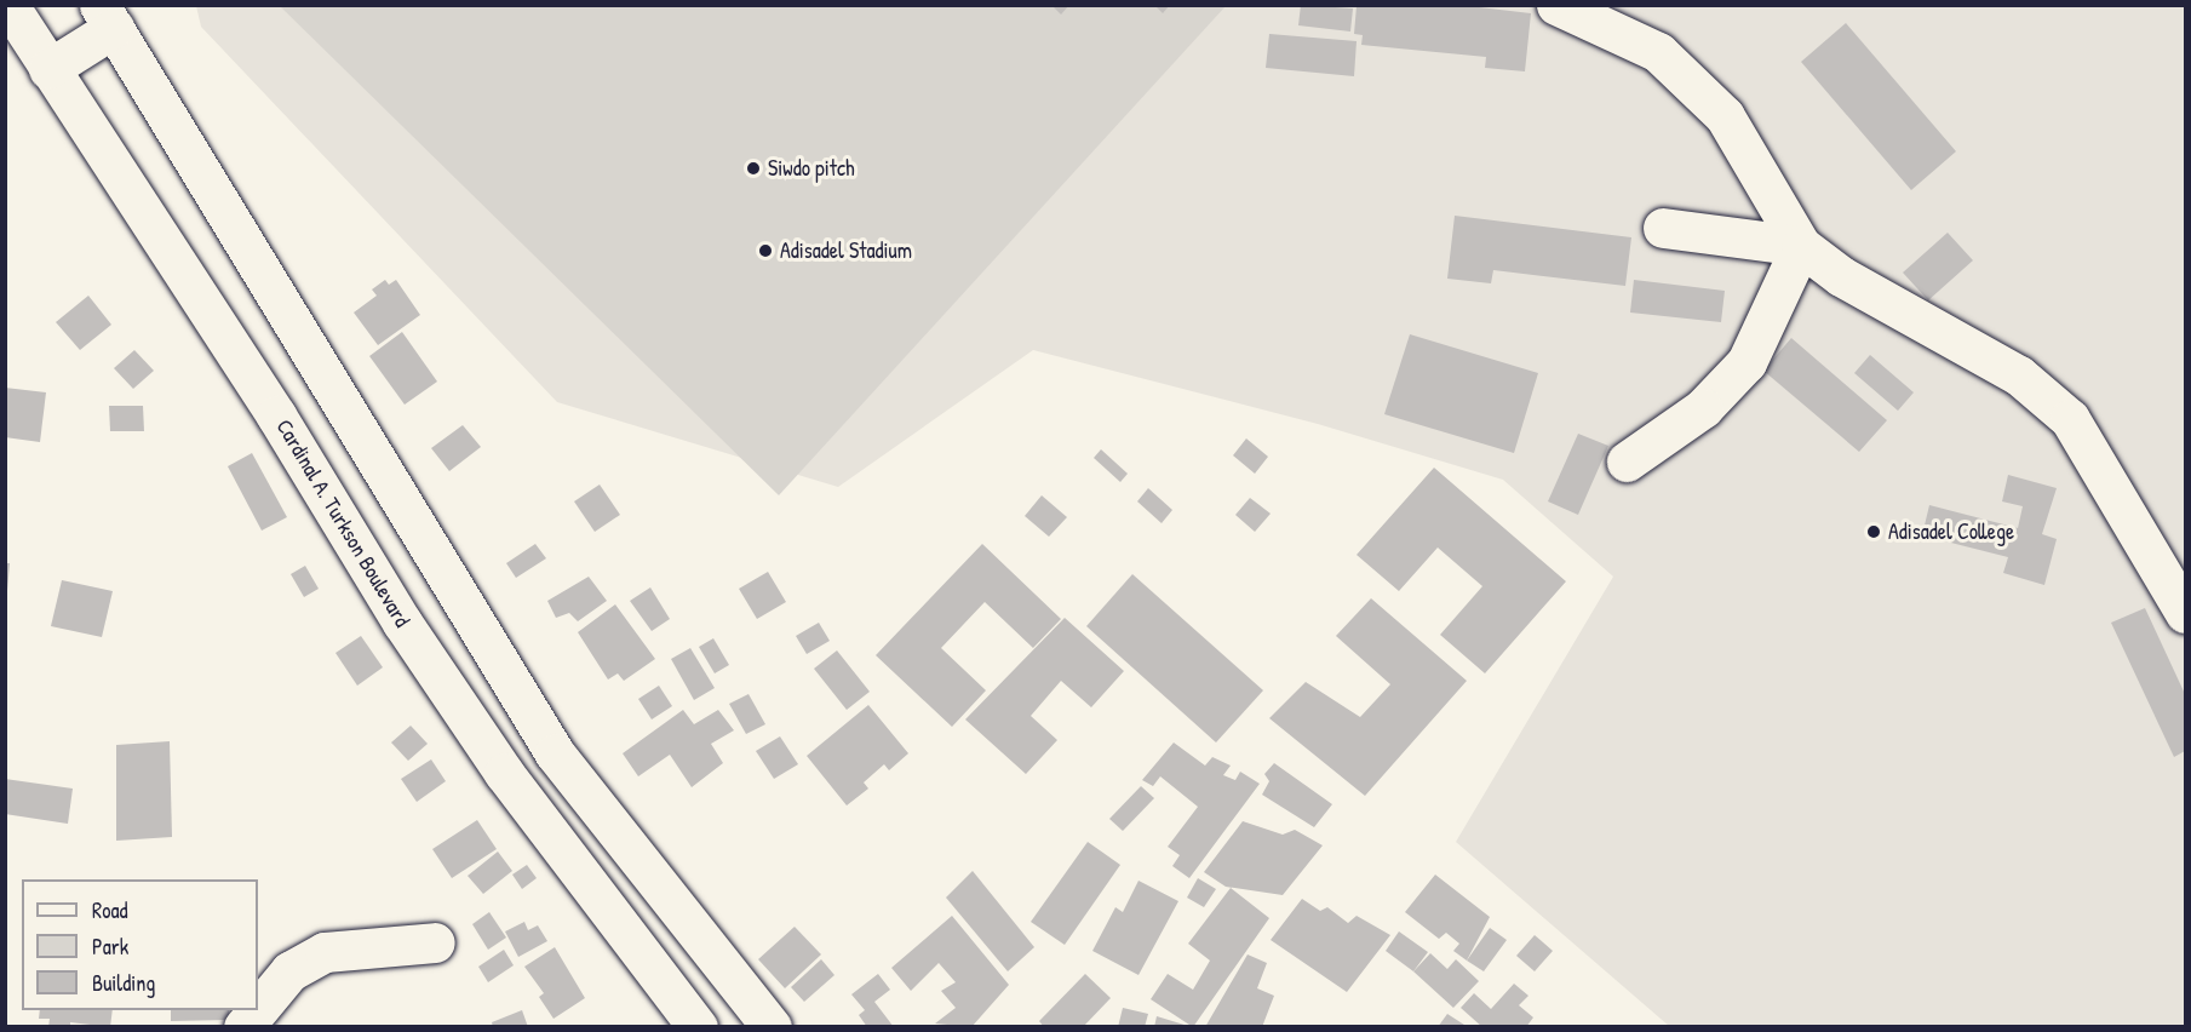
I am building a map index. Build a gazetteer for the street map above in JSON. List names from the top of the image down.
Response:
{
  "streets": {
    "street": ["Cardinal A. Turkson Boulevard"]
  },
  "places": ["Siwdo pitch", "Adisadel Stadium", "Adisadel College"],
  "legend": ["Road", "Park", "Building"]
}
